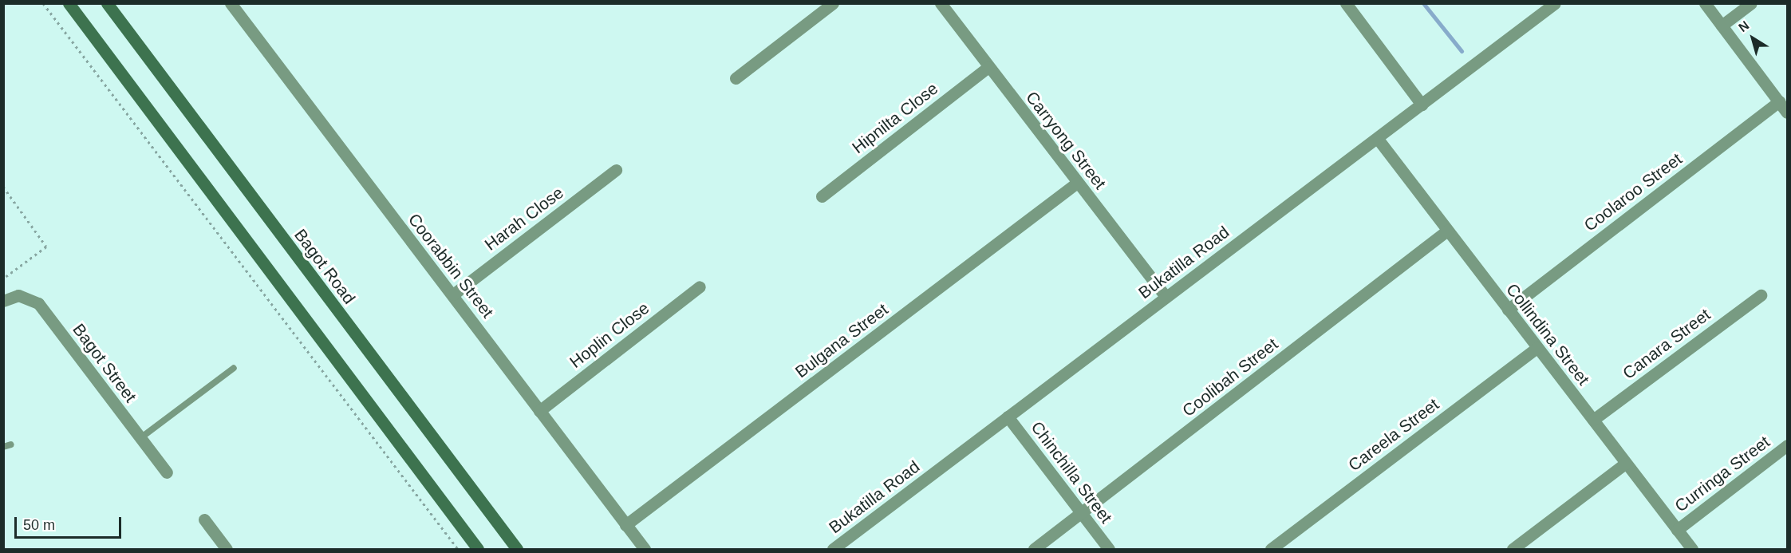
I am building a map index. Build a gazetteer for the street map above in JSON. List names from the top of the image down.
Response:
{
  "streets": {
    "main road": ["Bagot Road"],
    "street": [
      "Hipnilta Close",
      "Carryong Street",
      "Coolaroo Street",
      "Harah Close",
      "Bukatilla Road",
      "Coorabbin Street",
      "Collindina Street",
      "Hoplin Close",
      "Bulgana Street",
      "Canara Street",
      "Bagot Street",
      "Coolibah Street",
      "Careela Street",
      "Chinchilla Street",
      "Curringa Street"
    ]
  },
  "crossings": [
    ["Hipnilta Close", "Carryong Street"],
    ["Carryong Street", "Bukatilla Road"],
    ["Carryong Street", "Bulgana Street"],
    ["Coolaroo Street", "Collindina Street"],
    ["Harah Close", "Coorabbin Street"],
    ["Bukatilla Road", "Collindina Street"],
    ["Bukatilla Road", "Chinchilla Street"],
    ["Coorabbin Street", "Hoplin Close"],
    ["Coorabbin Street", "Bulgana Street"],
    ["Collindina Street", "Canara Street"],
    ["Collindina Street", "Coolibah Street"],
    ["Collindina Street", "Careela Street"],
    ["Collindina Street", "Curringa Street"],
    ["Coolibah Street", "Chinchilla Street"]
  ],
  "scale_bar": "50 m",
  "north": "top left"
}
